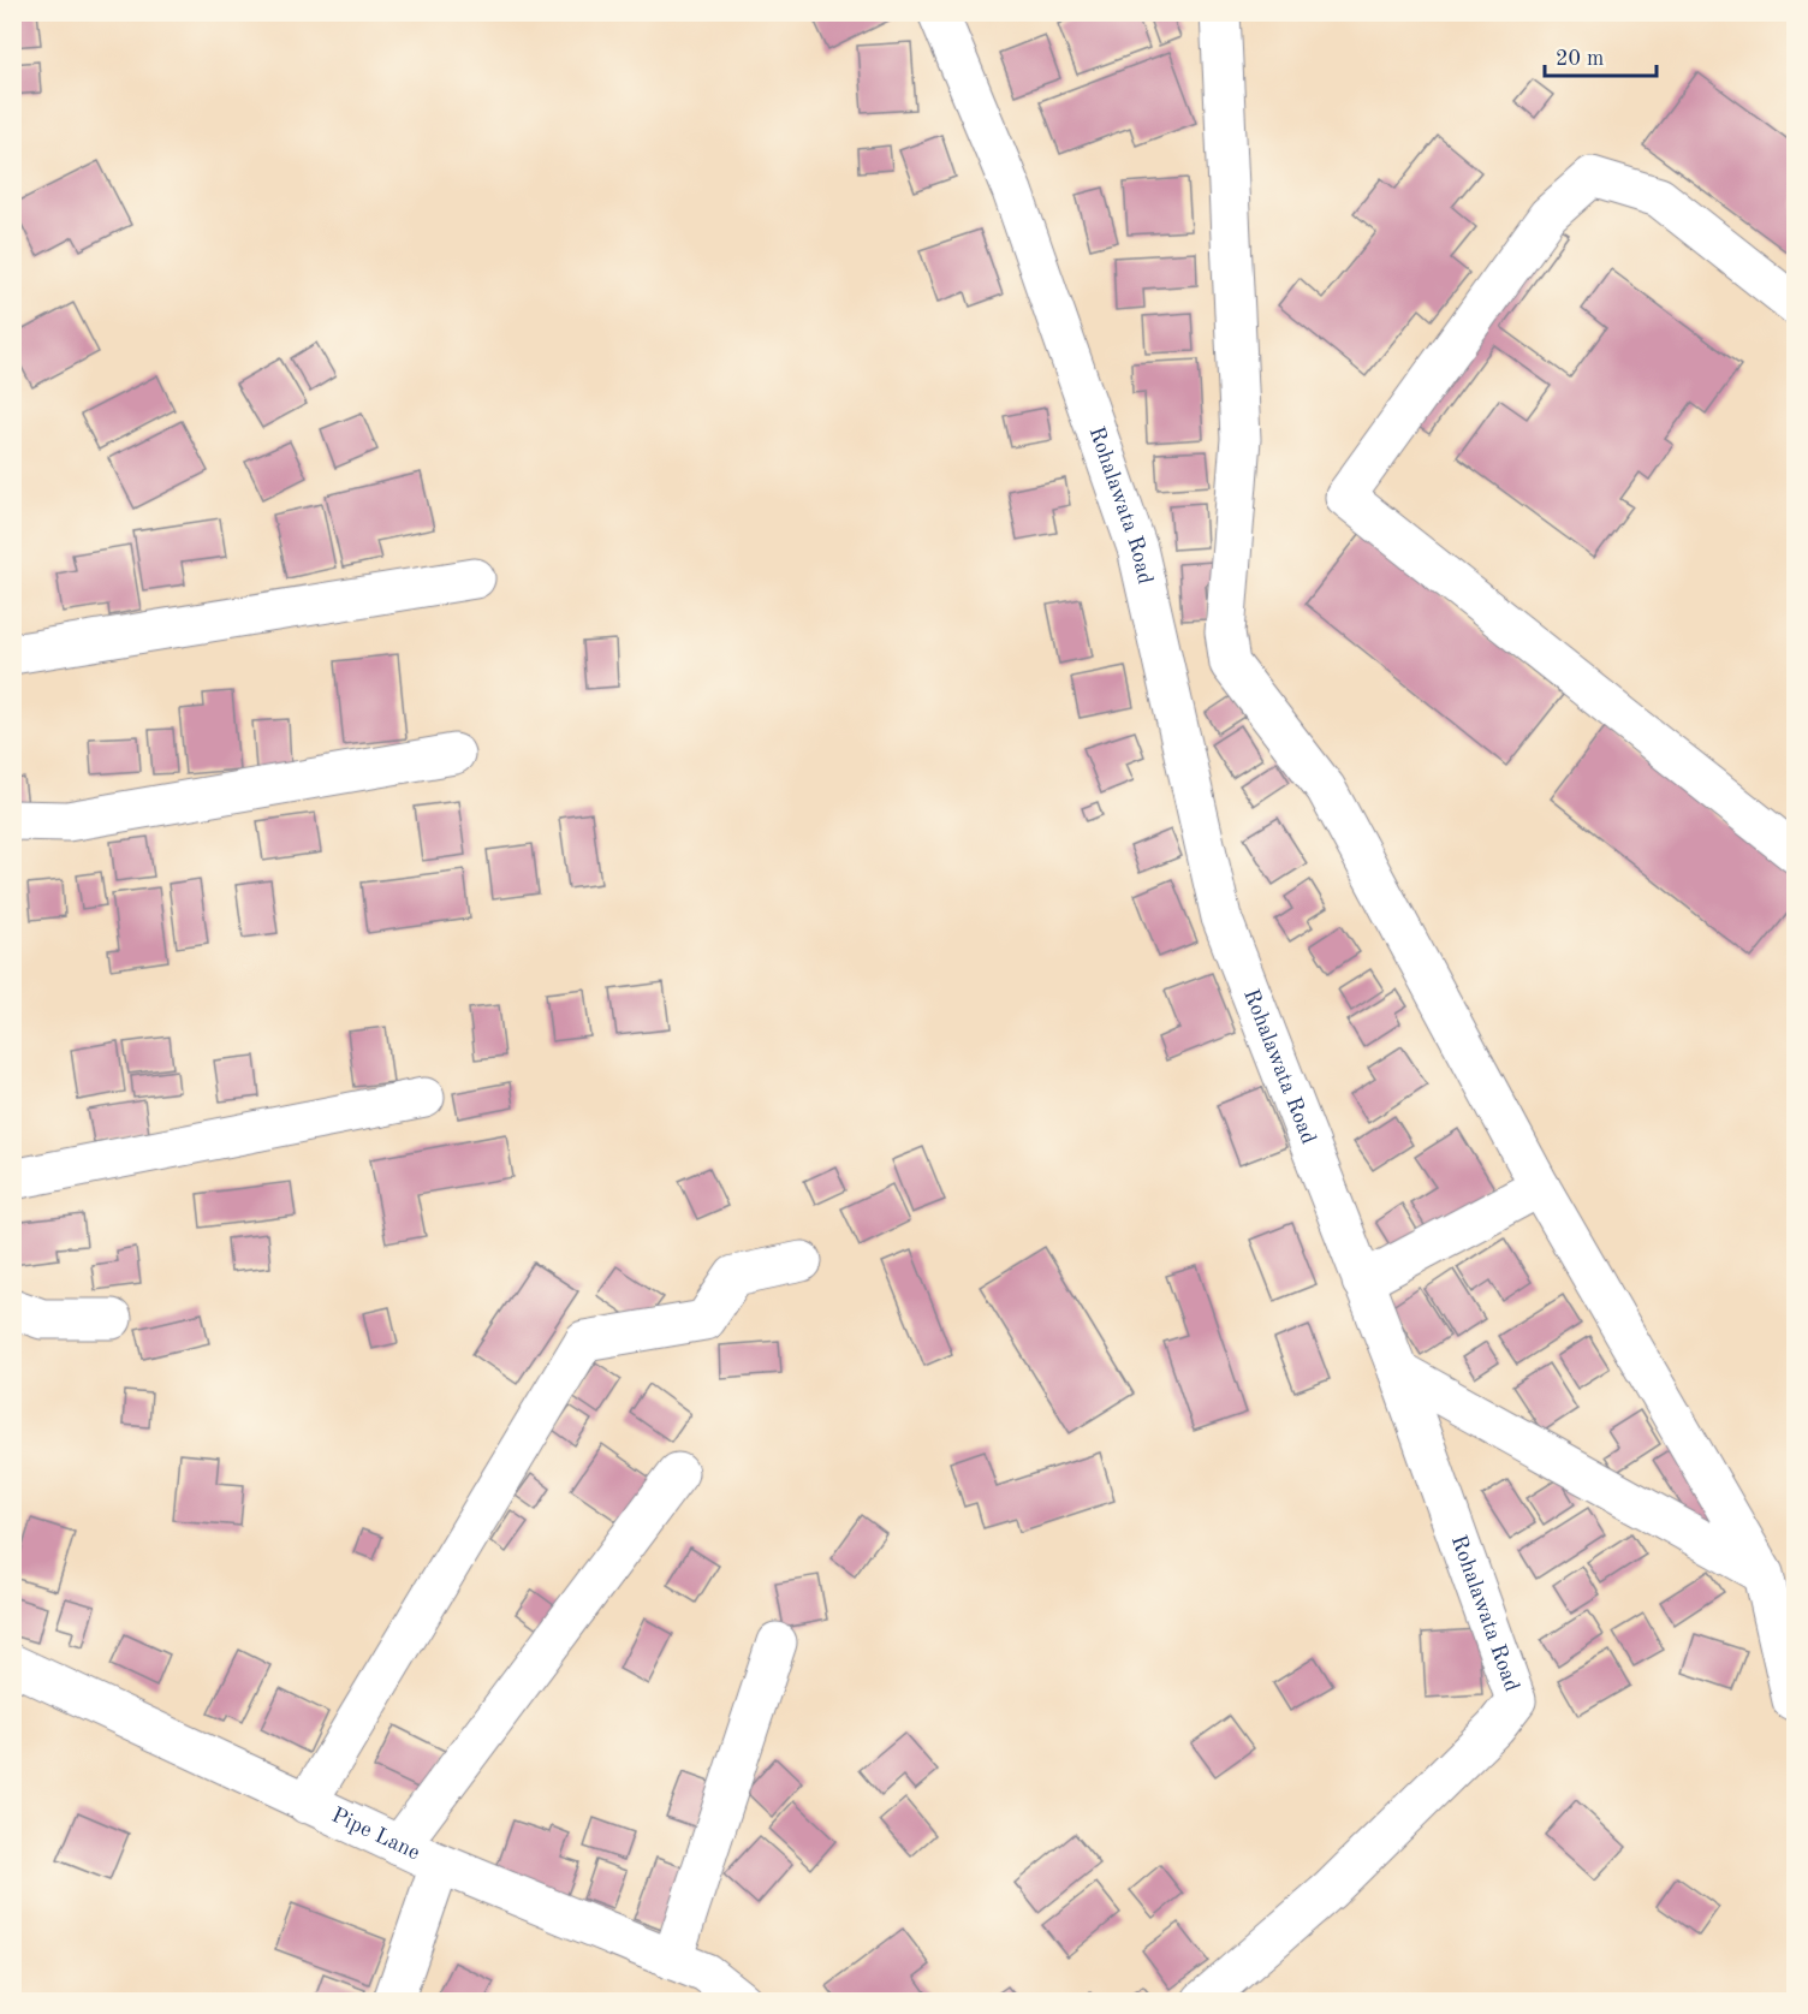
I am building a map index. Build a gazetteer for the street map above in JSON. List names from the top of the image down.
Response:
{
  "streets": {
    "street": ["Rohalawata Road", "Pipe Lane"]
  },
  "scale_bar": "20 m"
}
